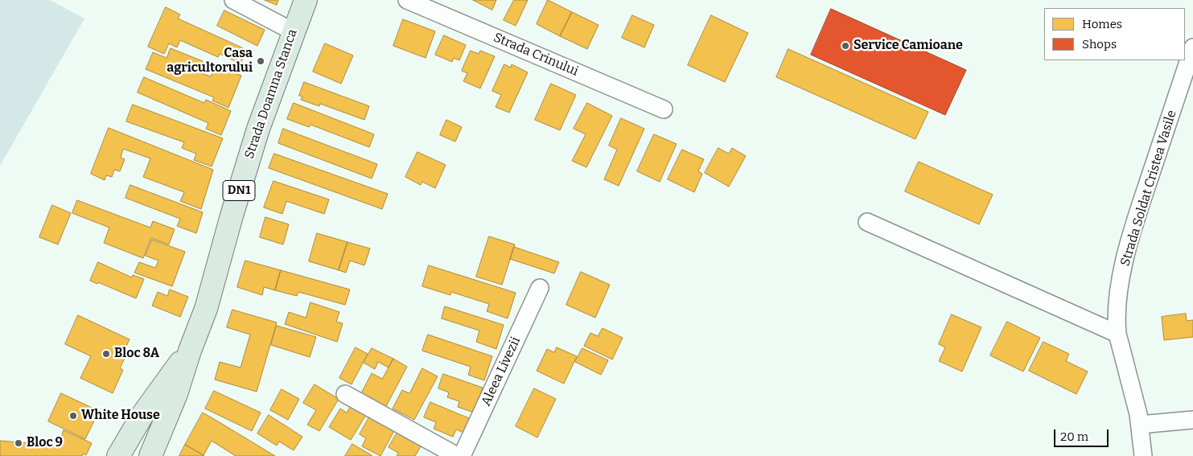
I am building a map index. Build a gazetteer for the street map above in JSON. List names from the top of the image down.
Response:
{
  "streets": {
    "main road": ["Strada Doamna Stanca", "DN1"],
    "street": ["Strada Crinului", "Strada Soldat Cristea Vasile", "Aleea Livezii"]
  },
  "places": [
    "Service Camioane",
    "Casa agricultorului",
    "Bloc 8A",
    "White House",
    "Bloc 9"
  ],
  "legend": ["Homes", "Shops"],
  "scale_bar": "20 m"
}
